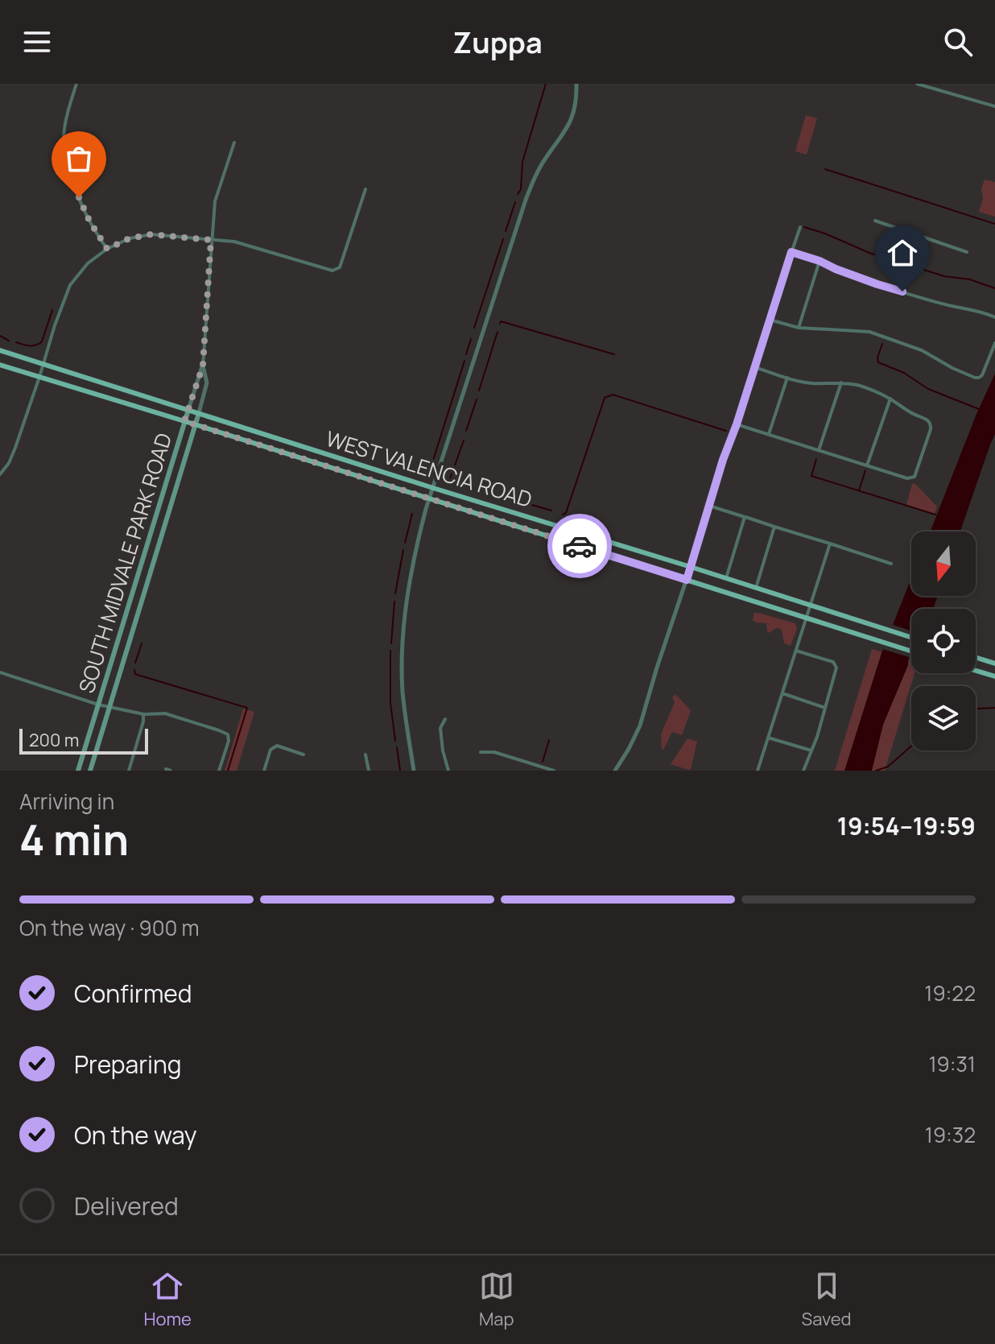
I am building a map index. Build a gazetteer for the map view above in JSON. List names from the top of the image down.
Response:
{
  "streets": {
    "main road": ["WEST VALENCIA ROAD", "SOUTH MIDVALE PARK ROAD"]
  },
  "crossings": [
    ["WEST VALENCIA ROAD", "SOUTH MIDVALE PARK ROAD"]
  ],
  "scale_bar": "200 m",
  "north": "bottom",
  "page": {
    "header": "Zuppa",
    "scale": "200 m",
    "heading": ["4 min", "Arriving in", "19:54–19:59"],
    "bar": "On the way · 900 m",
    "list": [
      ["Confirmed", "19:22"],
      ["Preparing", "19:31"],
      ["On the way", "19:32"],
      "Delivered"
    ],
    "tabs": ["Home", "Map", "Saved"]
  }
}
